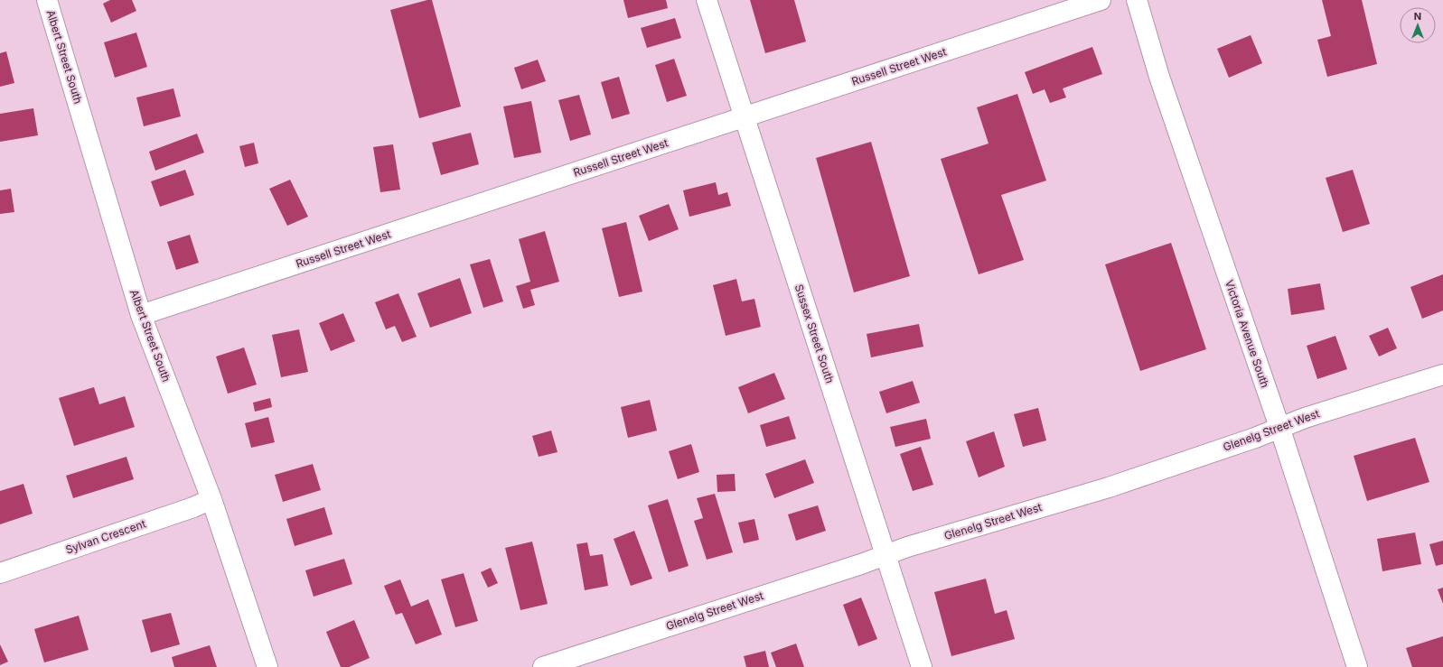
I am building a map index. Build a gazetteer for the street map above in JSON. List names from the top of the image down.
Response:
{
  "streets": {
    "street": [
      "Albert Street South",
      "Russell Street West",
      "Sussex Street South",
      "Victoria Avenue South",
      "Glenelg Street West",
      "Sylvan Crescent"
    ]
  },
  "crossings": [
    ["Albert Street South", "Russell Street West"],
    ["Albert Street South", "Sylvan Crescent"],
    ["Russell Street West", "Sussex Street South"],
    ["Sussex Street South", "Glenelg Street West"],
    ["Victoria Avenue South", "Glenelg Street West"]
  ],
  "north": "top"
}
